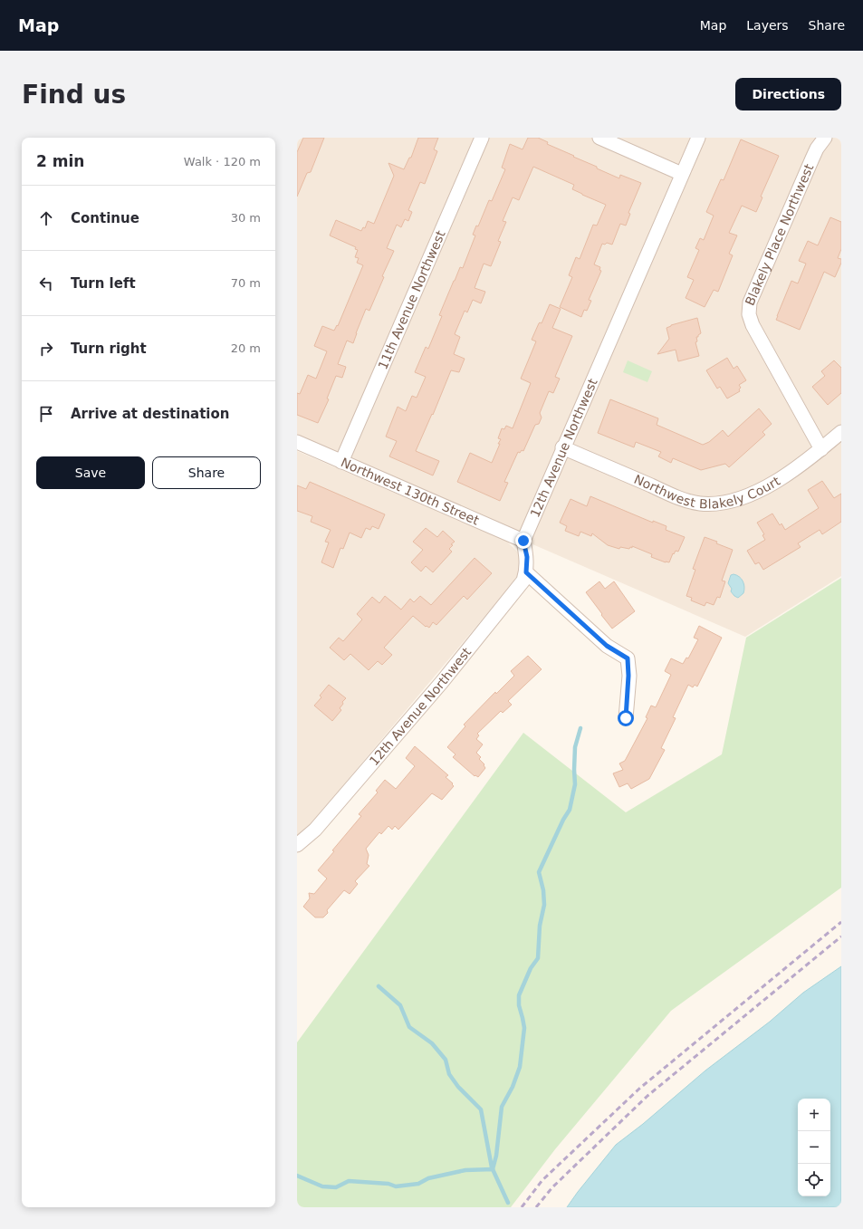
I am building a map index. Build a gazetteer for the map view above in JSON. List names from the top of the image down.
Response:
{
  "streets": {
    "street": [
      "Blakely Place Northwest",
      "11th Avenue Northwest",
      "12th Avenue Northwest",
      "Northwest Blakely Court",
      "Northwest 130th Street"
    ]
  },
  "crossings": [
    ["Blakely Place Northwest", "Northwest Blakely Court"],
    ["11th Avenue Northwest", "Northwest 130th Street"],
    ["12th Avenue Northwest", "Northwest Blakely Court"],
    ["12th Avenue Northwest", "Northwest 130th Street"]
  ],
  "page": {
    "header": "Map",
    "nav": ["Map", "Layers", "Share"],
    "buttons": [
      "Directions",
      ["Save", "Share"]
    ],
    "title": "Find us",
    "heading": ["2 min", "Walk · 120 m"],
    "list": [
      ["Continue", "30 m"],
      ["Turn left", "70 m"],
      ["Turn right", "20 m"],
      "Arrive at destination"
    ],
    "map_buttons": ["+", "−"]
  }
}
